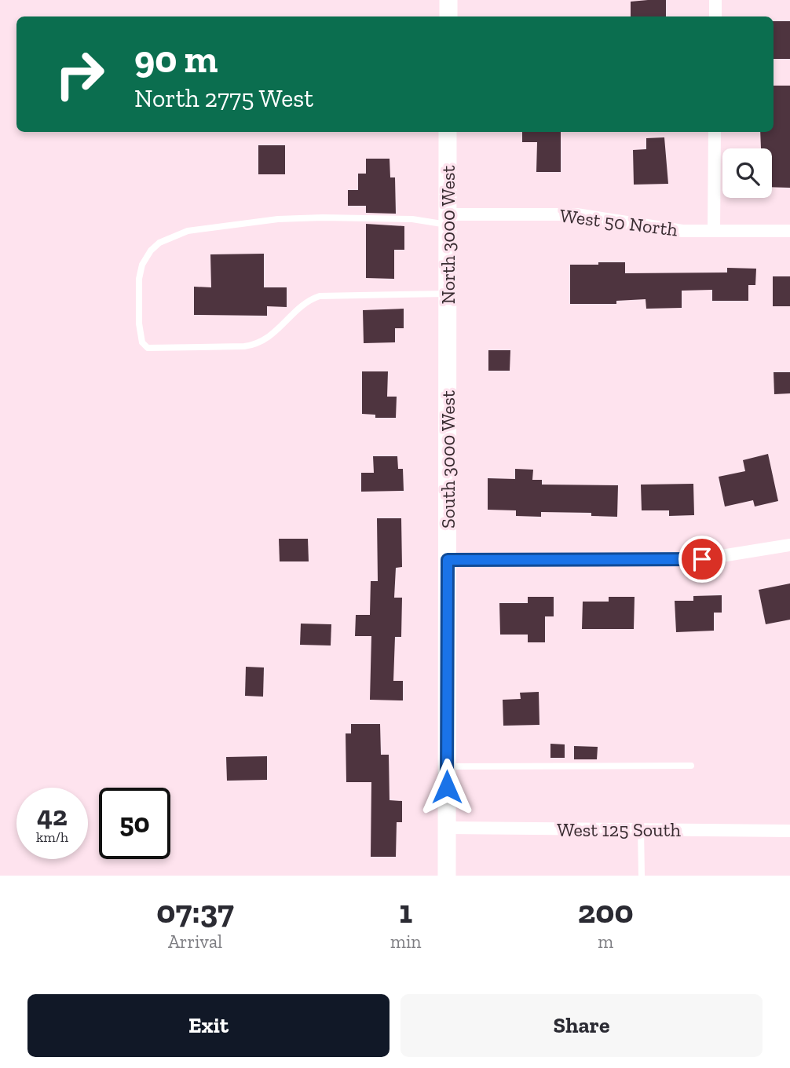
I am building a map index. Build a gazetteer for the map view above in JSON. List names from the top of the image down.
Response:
{
  "streets": {
    "main road": ["North 3000 West", "South 3000 West"],
    "street": ["West 50 North", "West 125 South"]
  },
  "crossings": [
    ["West 50 North", "North 3000 West"],
    ["North 3000 West", "South 3000 West"],
    ["South 3000 West", "West 125 South"]
  ],
  "page": {
    "turn": ["90 m", "North 2775 West"],
    "speed": "42 km/h",
    "limit": "50",
    "eta": [
      "07:37",
      "Arrival",
      "1",
      "min",
      "200",
      "m"
    ],
    "buttons": ["Exit", "Share"]
  }
}
